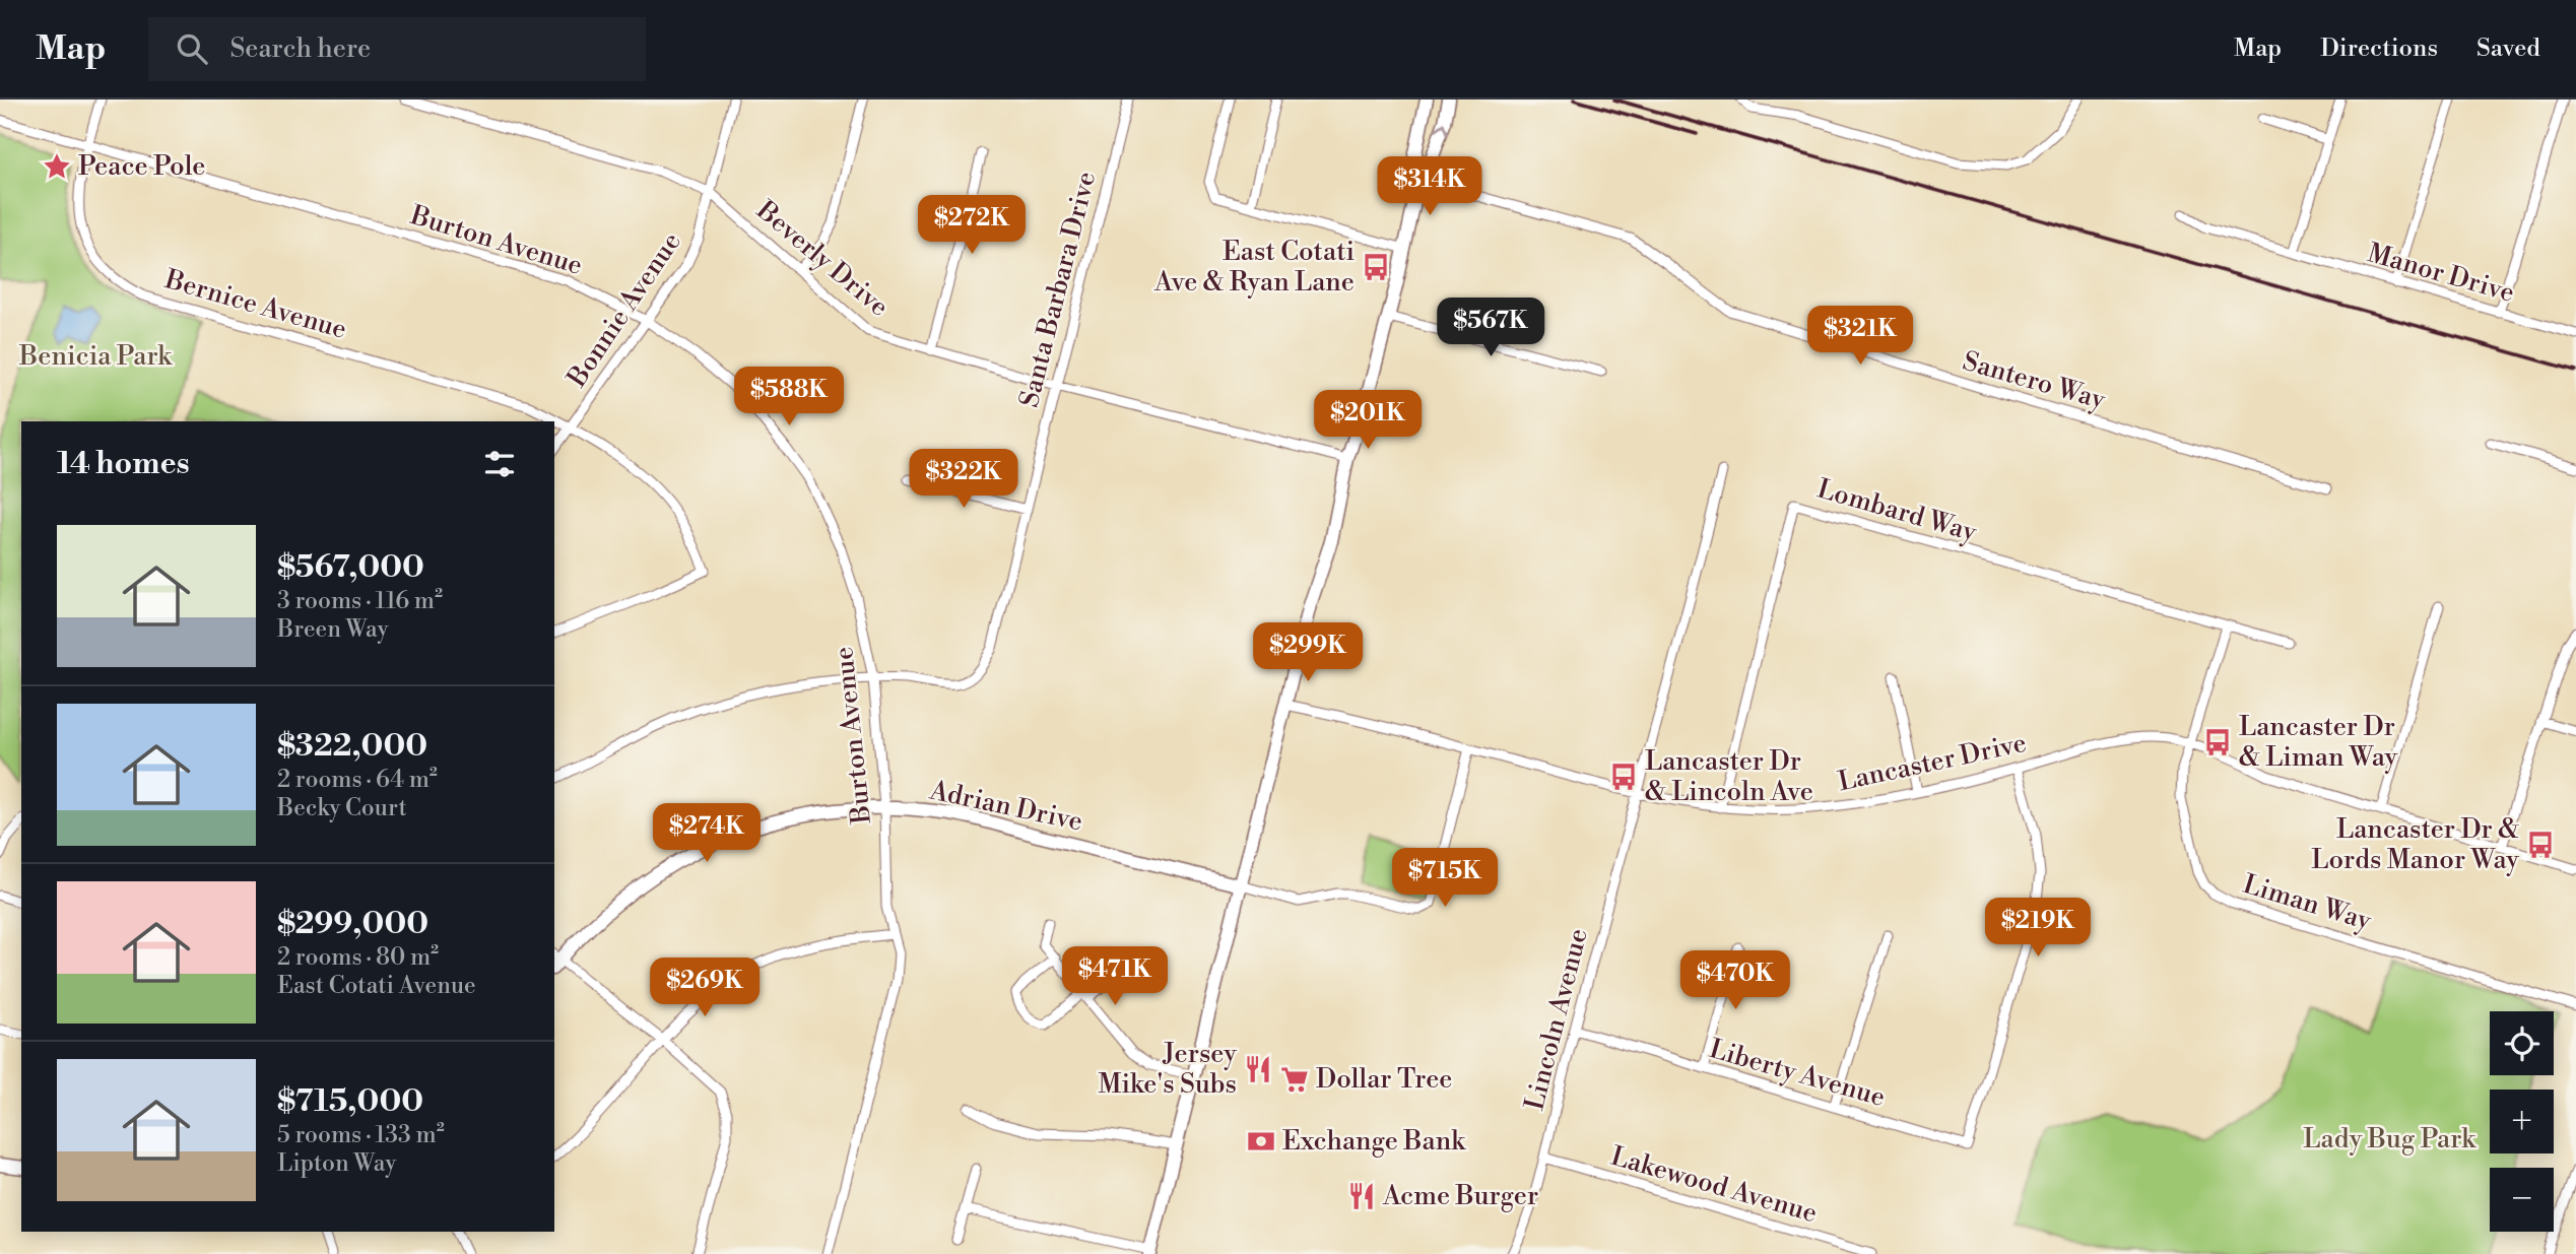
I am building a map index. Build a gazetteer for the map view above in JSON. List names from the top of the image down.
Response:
{
  "streets": {
    "main road": ["Adrian Drive"],
    "street": [
      "Burton Avenue",
      "Beverly Drive",
      "Manor Drive",
      "Santa Barbara Drive",
      "Bernice Avenue",
      "Bonnie Avenue",
      "Santero Way",
      "Lombard Way",
      "Lancaster Drive",
      "Liman Way",
      "Lincoln Avenue",
      "Liberty Avenue",
      "Lakewood Avenue"
    ]
  },
  "crossings": [
    ["Burton Avenue", "Santa Barbara Drive"],
    ["Burton Avenue", "Bernice Avenue"],
    ["Burton Avenue", "Bonnie Avenue"],
    ["Burton Avenue", "Adrian Drive"],
    ["Beverly Drive", "Santa Barbara Drive"],
    ["Beverly Drive", "Bonnie Avenue"],
    ["Bernice Avenue", "Bonnie Avenue"],
    ["Lombard Way", "Lancaster Drive"],
    ["Lombard Way", "Liman Way"],
    ["Lancaster Drive", "Liman Way"],
    ["Lancaster Drive", "Lincoln Avenue"],
    ["Lancaster Drive", "Liberty Avenue"],
    ["Lincoln Avenue", "Liberty Avenue"],
    ["Lincoln Avenue", "Lakewood Avenue"]
  ],
  "parks": ["Benicia Park", "Lady Bug Park"],
  "places": {
    "place": ["Peace Pole"],
    "bus stop": [
      "East Cotati Ave & Ryan Lane",
      "Lancaster Dr & Liman Way",
      "Lancaster Dr & Lincoln Ave",
      "Lancaster Dr & Lords Manor Way"
    ],
    "restaurant": ["Jersey Mike's Subs", "Acme Burger"],
    "supermarket": ["Dollar Tree"],
    "bank": ["Exchange Bank"]
  },
  "page": {
    "header": "Map",
    "search": "Search here",
    "nav": ["Map", "Directions", "Saved"],
    "price": [
      "$314K",
      "$272K",
      "$567K",
      "$321K",
      "$588K",
      "$201K",
      "$322K",
      "$299K",
      "$274K",
      "$715K",
      "$219K",
      "$471K",
      "$470K",
      "$269K"
    ],
    "heading": "14 homes",
    "list": [
      {
        "name": "$567,000",
        "note": "3 rooms · 116 m² · Breen Way"
      },
      {
        "name": "$322,000",
        "note": "2 rooms · 64 m² · Becky Court"
      },
      {
        "name": "$299,000",
        "note": "2 rooms · 80 m² · East Cotati Avenue"
      },
      {
        "name": "$715,000",
        "note": "5 rooms · 133 m² · Lipton Way"
      }
    ],
    "map_buttons": ["+", "−"]
  }
}
